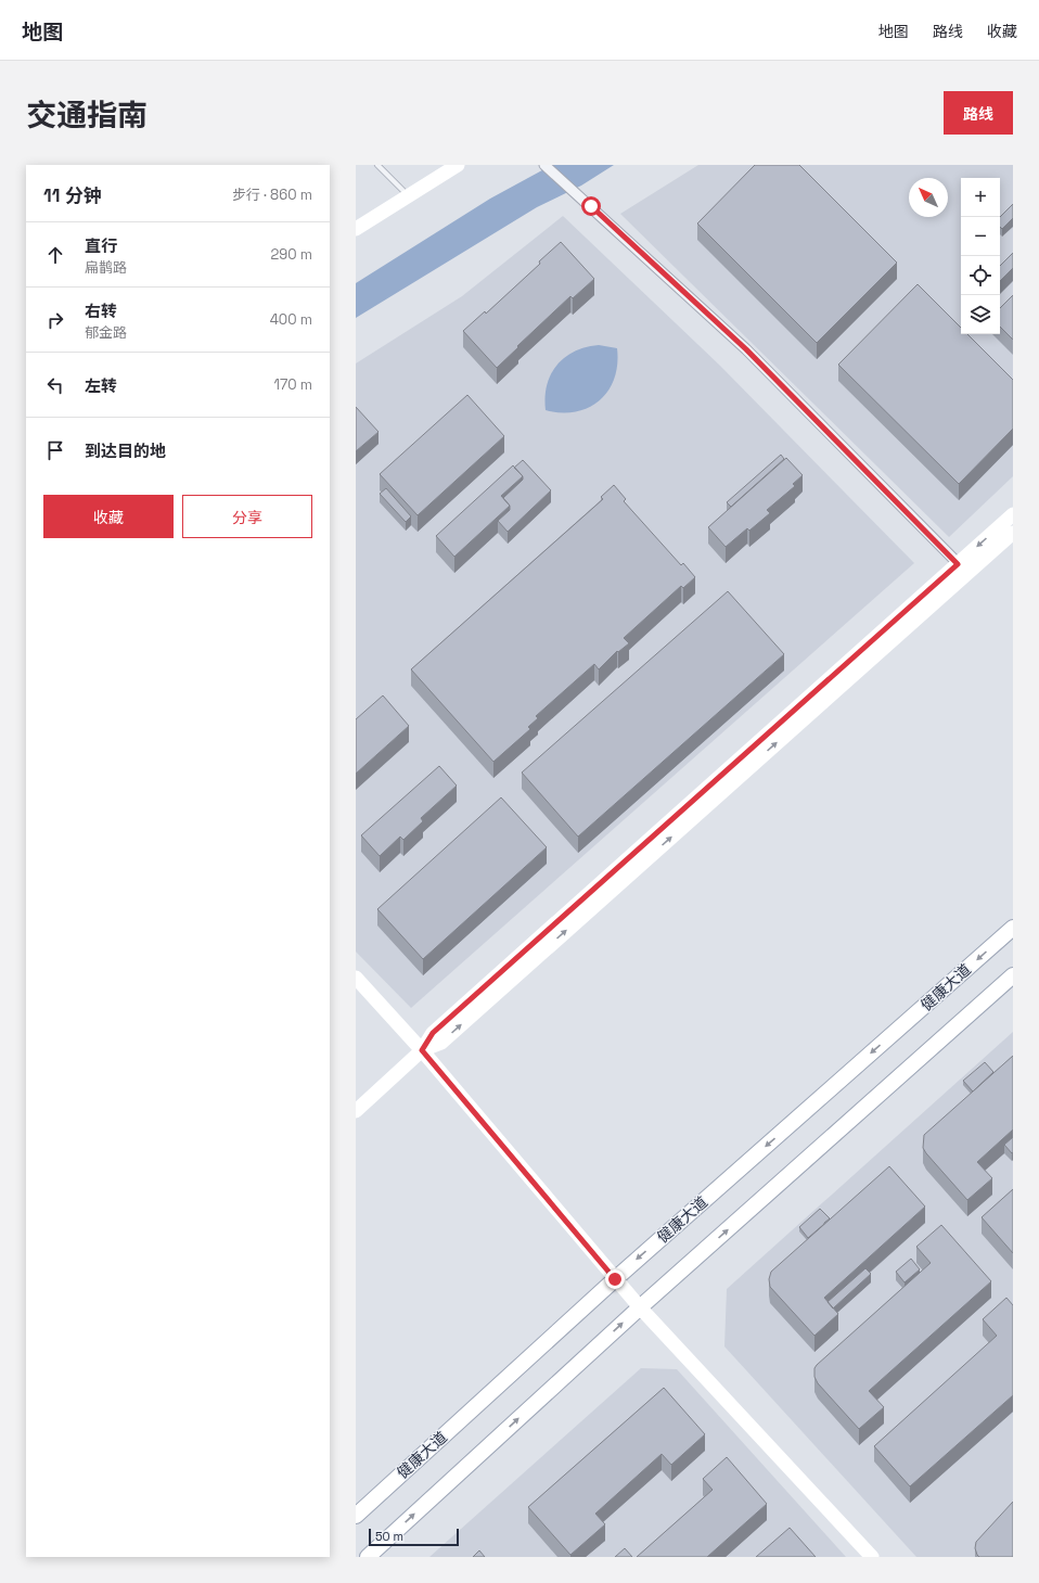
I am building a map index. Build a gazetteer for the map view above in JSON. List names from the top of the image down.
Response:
{
  "streets": {
    "main road": ["健康大道"]
  },
  "scale_bar": "50 m",
  "north": "top left",
  "page": {
    "header": "地图",
    "nav": ["地图", "路线", "收藏"],
    "title": "交通指南",
    "buttons": [
      "路线",
      ["收藏", "分享"]
    ],
    "heading": ["11 分钟", "步行 · 860 m"],
    "map_buttons": ["+", "−"],
    "list": [
      ["直行", "扁鹊路", "290 m"],
      ["右转", "郁金路", "400 m"],
      ["左转", "170 m"],
      "到达目的地"
    ],
    "scale": "50 m"
  }
}
